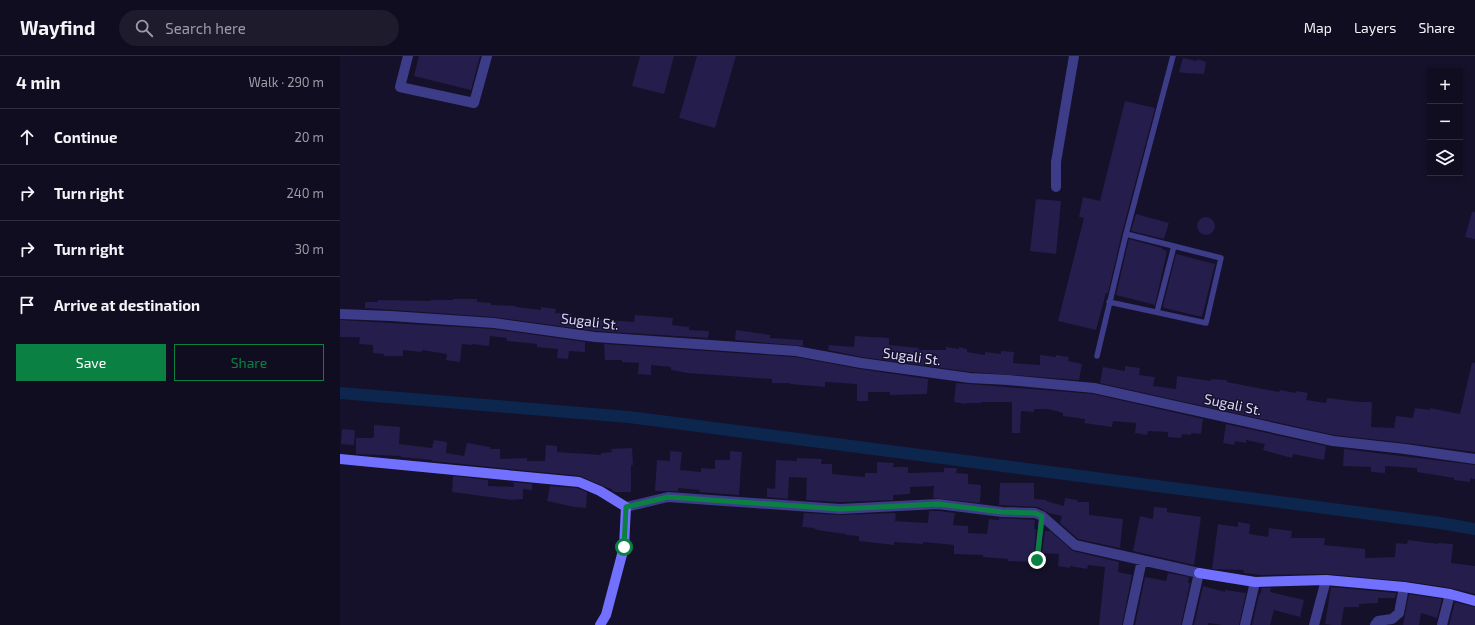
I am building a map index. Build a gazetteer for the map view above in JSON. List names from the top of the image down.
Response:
{
  "streets": {
    "street": ["Sugali St."]
  },
  "page": {
    "header": "Wayfind",
    "search": "Search here",
    "nav": ["Map", "Layers", "Share"],
    "heading": ["4 min", "Walk · 290 m"],
    "map_buttons": ["+", "−"],
    "list": [
      ["Continue", "20 m"],
      ["Turn right", "240 m"],
      ["Turn right", "30 m"],
      "Arrive at destination"
    ],
    "buttons": ["Save", "Share"]
  }
}
